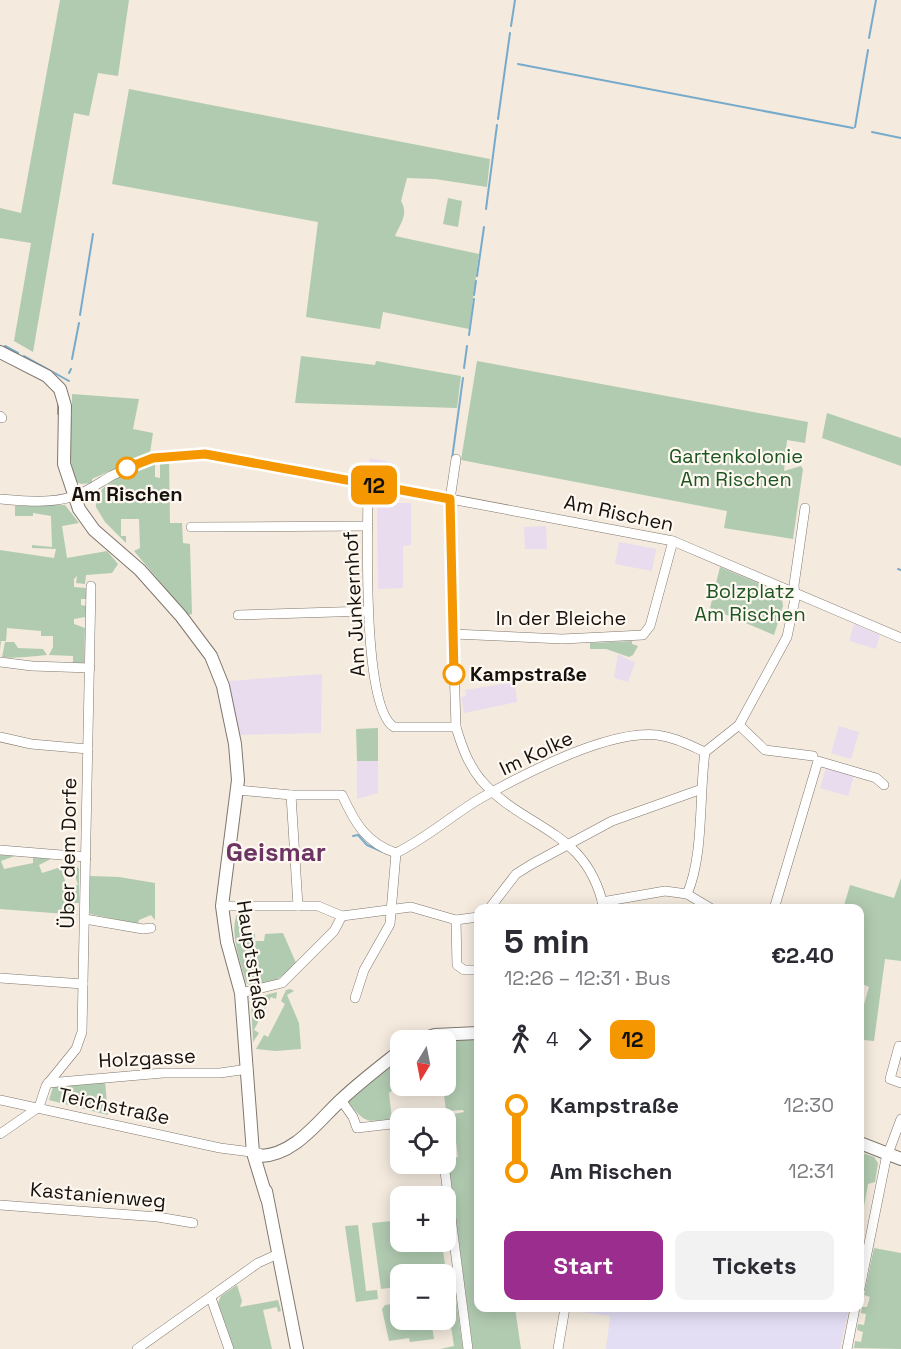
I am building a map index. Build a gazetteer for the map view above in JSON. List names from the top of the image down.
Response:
{
  "streets": {
    "main road": ["Hauptstraße"],
    "street": [
      "Am Rischen",
      "Am Junkernhof",
      "In der Bleiche",
      "Im Kolke",
      "Über dem Dorfe",
      "Holzgasse",
      "Teichstraße",
      "Kastanienweg"
    ]
  },
  "crossings": [
    ["Am Rischen", "Am Junkernhof"],
    ["Am Rischen", "In der Bleiche"],
    ["Am Rischen", "Hauptstraße"],
    ["Über dem Dorfe", "Holzgasse"],
    ["Über dem Dorfe", "Teichstraße"],
    ["Hauptstraße", "Holzgasse"],
    ["Hauptstraße", "Teichstraße"]
  ],
  "districts": ["Geismar"],
  "parks": ["Gartenkolonie Am Rischen", "Bolzplatz Am Rischen"],
  "places": ["Am Rischen", "Kampstraße"],
  "lines": ["bus line 12"],
  "north": "bottom",
  "page": {
    "on_map": "12",
    "heading": ["5 min", "12:26 – 12:31 · Bus", "€2.40"],
    "legs": ["4", "12"],
    "map_buttons": ["+", "−"],
    "list": [
      {
        "name": "Kampstraße",
        "value": "12:30"
      },
      {
        "name": "Am Rischen",
        "value": "12:31"
      }
    ],
    "buttons": ["Start", "Tickets"]
  }
}
